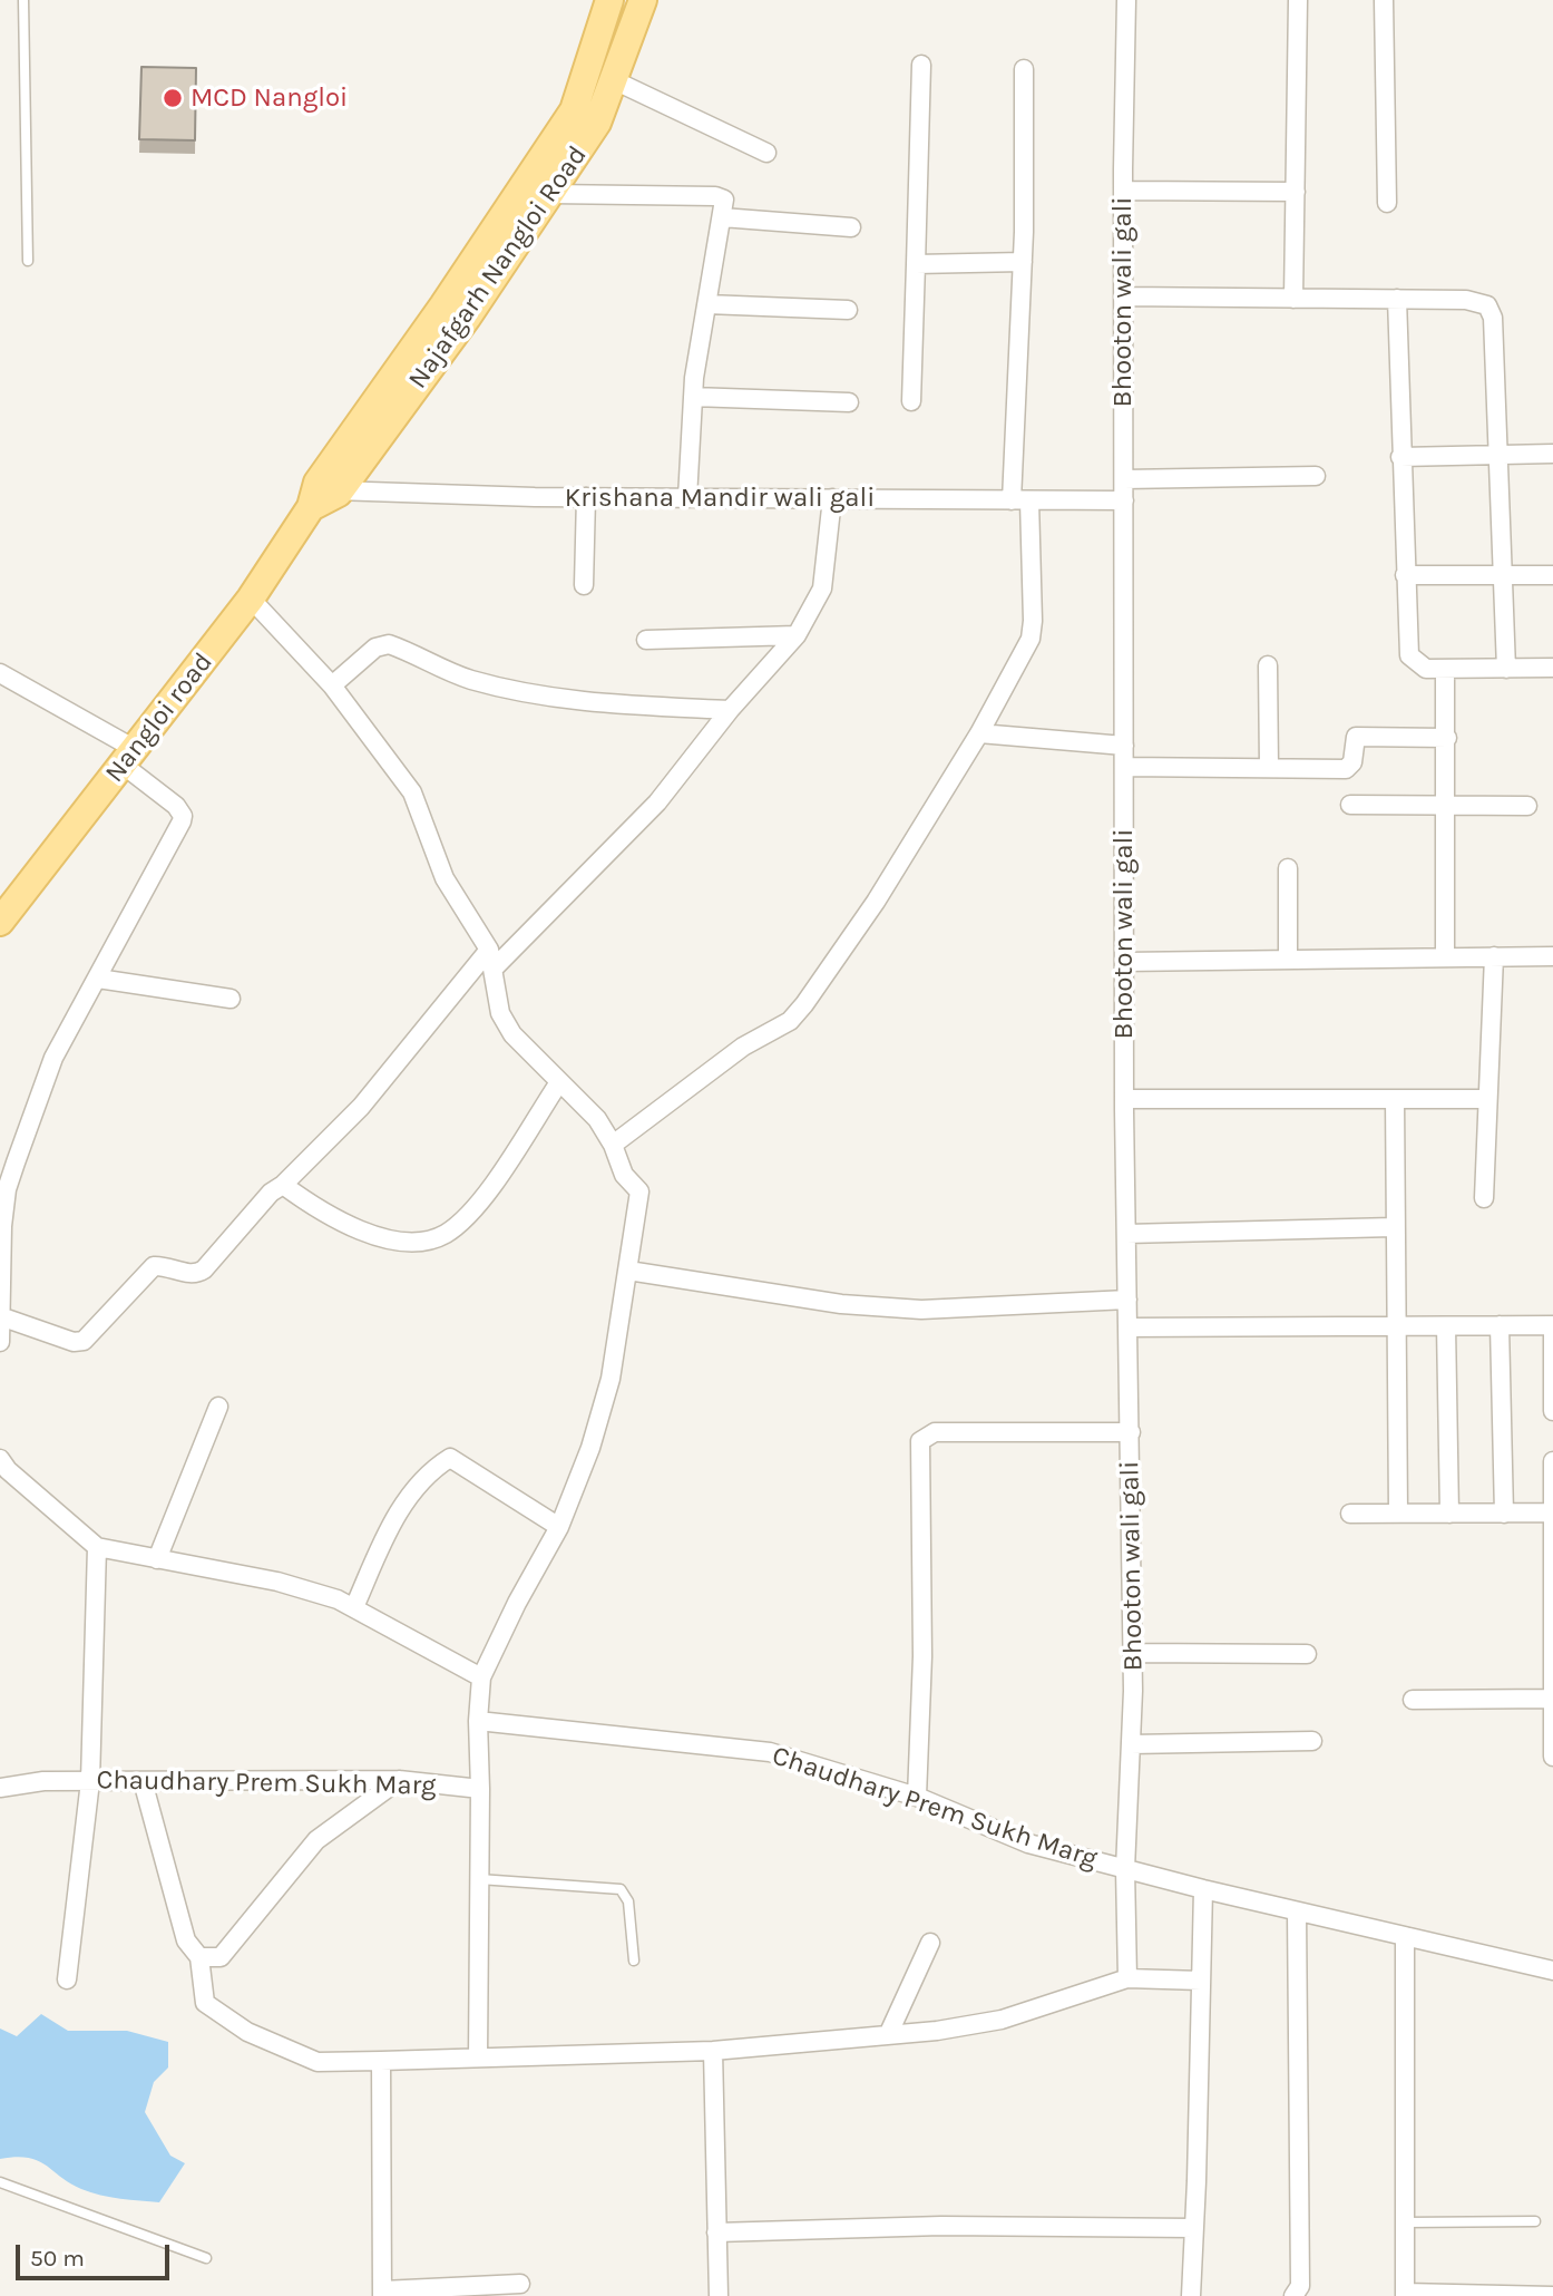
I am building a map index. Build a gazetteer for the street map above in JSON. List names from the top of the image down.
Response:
{
  "streets": {
    "main road": ["Najafgarh Nangloi Road", "Nangloi road"],
    "street": ["Bhooton wali gali", "Krishana Mandir wali gali", "Chaudhary Prem Sukh Marg"]
  },
  "crossings": [
    ["Najafgarh Nangloi Road", "Krishana Mandir wali gali"],
    ["Najafgarh Nangloi Road", "Nangloi road"],
    ["Bhooton wali gali", "Krishana Mandir wali gali"],
    ["Bhooton wali gali", "Chaudhary Prem Sukh Marg"],
    ["Krishana Mandir wali gali", "Nangloi road"]
  ],
  "places": ["MCD Nangloi"],
  "scale_bar": "50 m"
}
